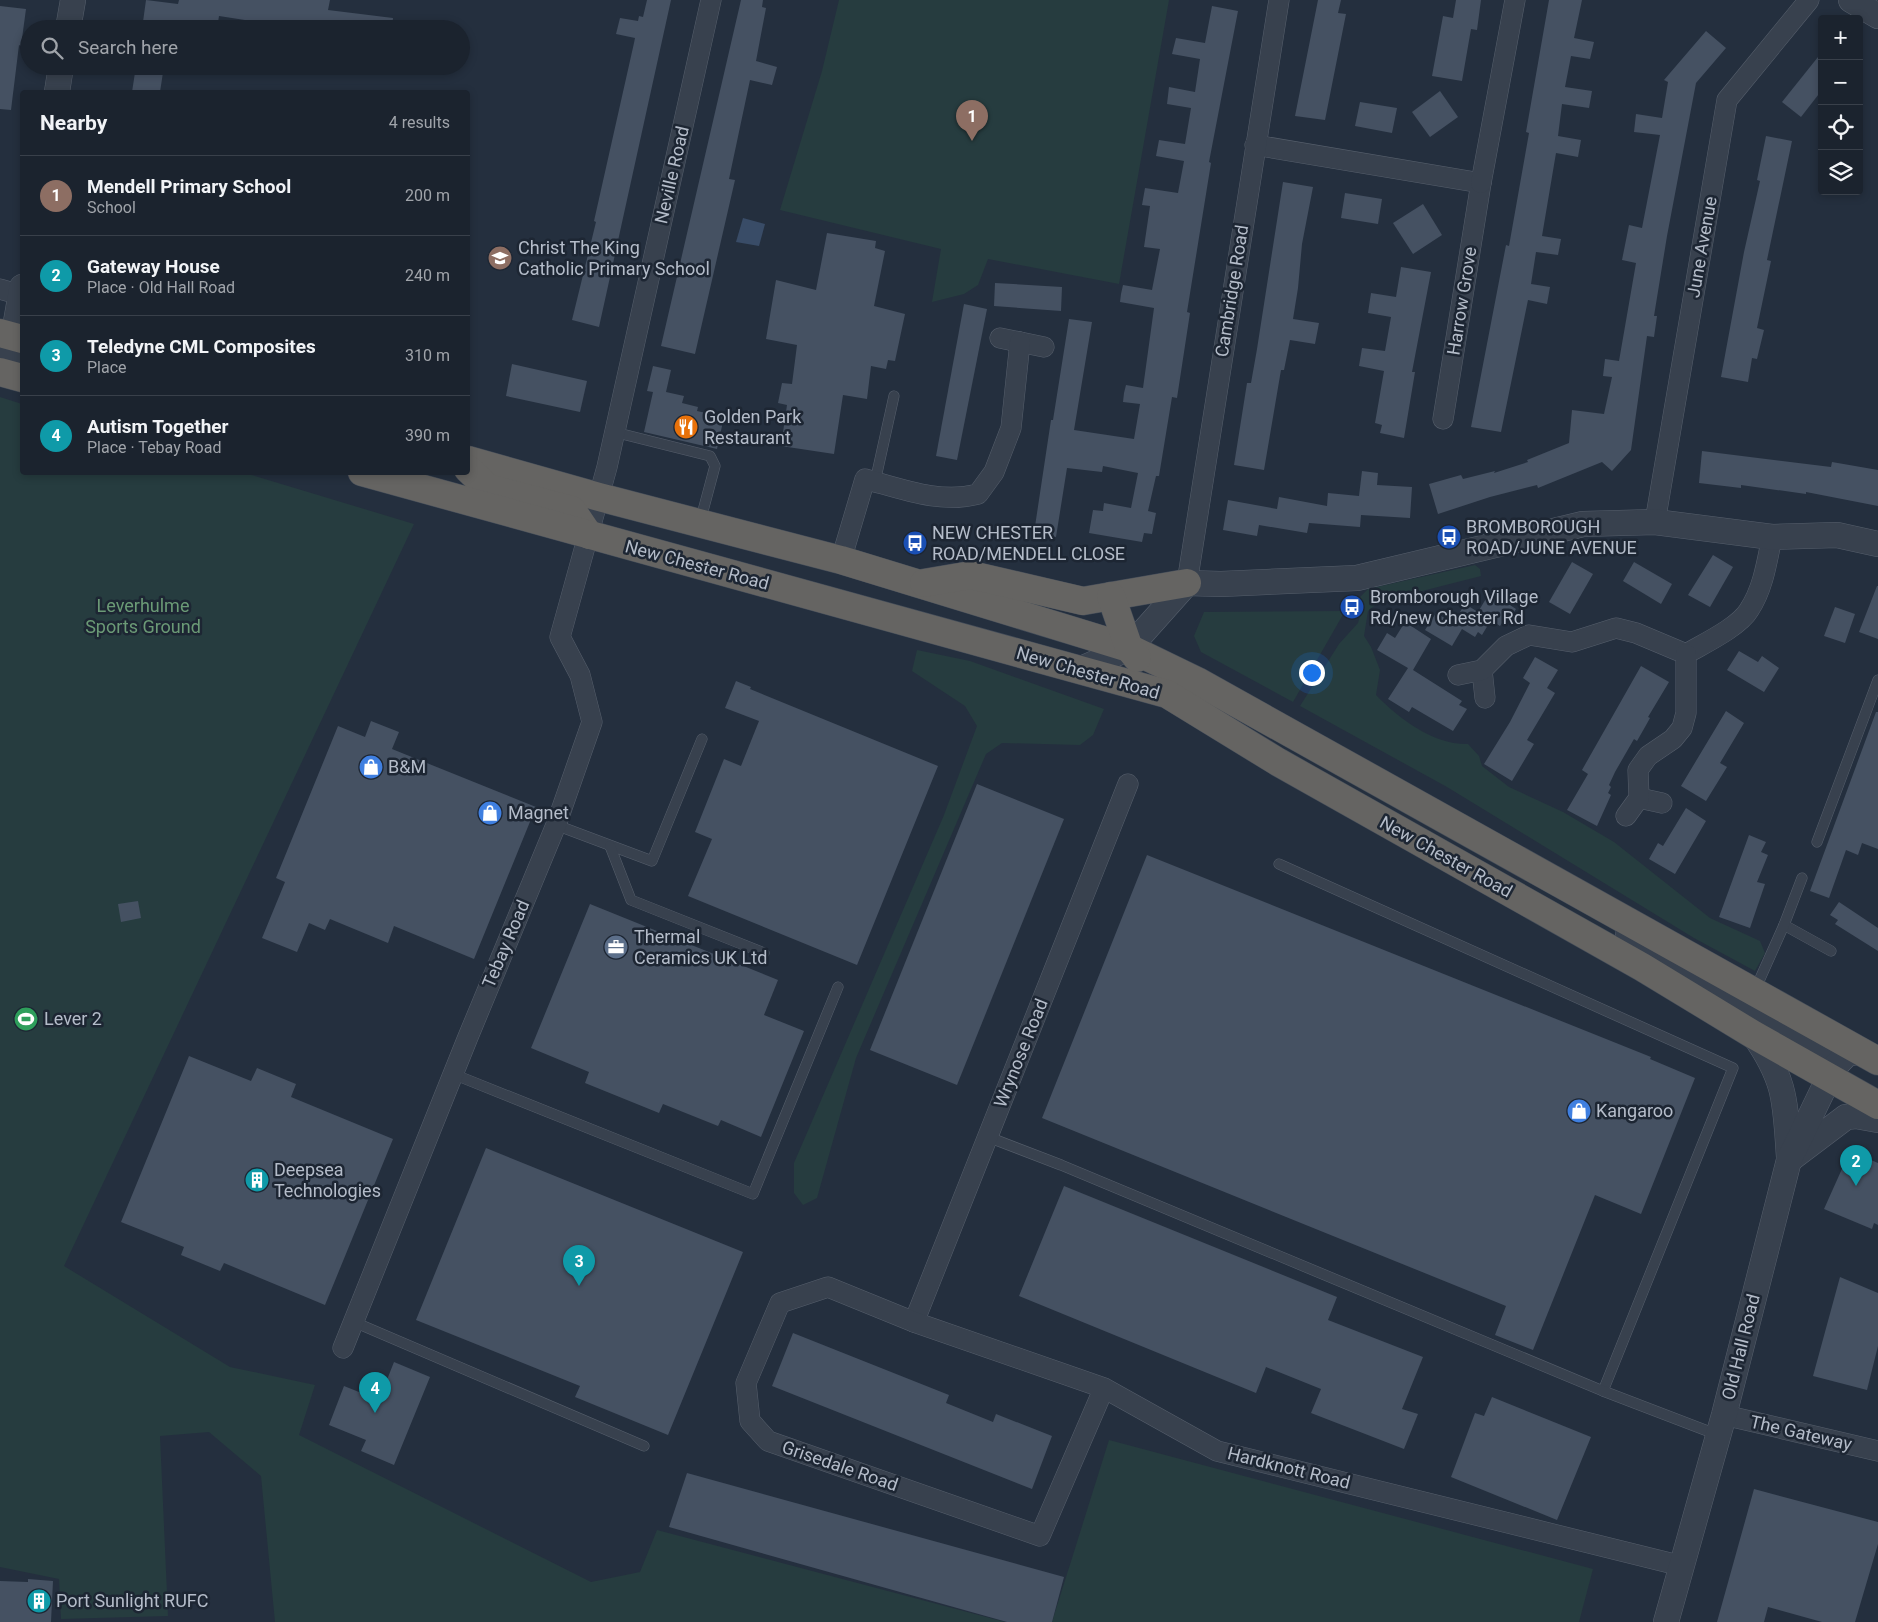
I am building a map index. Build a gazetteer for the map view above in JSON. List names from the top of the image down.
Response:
{
  "streets": {
    "highway": ["New Chester Road"],
    "street": [
      "Neville Road",
      "June Avenue",
      "Cambridge Road",
      "Harrow Grove",
      "Tebay Road",
      "Wrynose Road",
      "Old Hall Road",
      "The Gateway",
      "Grisedale Road",
      "Hardknott Road"
    ]
  },
  "crossings": [
    ["Neville Road", "New Chester Road"],
    ["Neville Road", "Tebay Road"],
    ["New Chester Road", "Tebay Road"],
    ["New Chester Road", "Old Hall Road"],
    ["Wrynose Road", "Grisedale Road"],
    ["Wrynose Road", "Hardknott Road"],
    ["Old Hall Road", "The Gateway"],
    ["Old Hall Road", "Hardknott Road"],
    ["Grisedale Road", "Hardknott Road"]
  ],
  "parks": ["Leverhulme Sports Ground"],
  "places": {
    "school or university": ["Christ The King Catholic Primary School"],
    "restaurant": ["Golden Park Restaurant"],
    "bus stop": ["BROMBOROUGH ROAD/JUNE AVENUE", "NEW CHESTER ROAD/MENDELL CLOSE", "Bromborough Village Rd/new Chester Rd"],
    "shop": ["B&M", "Magnet", "Kangaroo"],
    "office": ["Thermal Ceramics UK Ltd"],
    "sports": ["Lever 2"],
    "building": ["Deepsea Technologies", "Port Sunlight RUFC"]
  },
  "page": {
    "map_buttons": ["+", "−"],
    "search": "Search here",
    "heading": ["Nearby", "4 results"],
    "pins": [
      "1",
      "2",
      "3",
      "4"
    ],
    "list": [
      {
        "mark": "1",
        "name": "Mendell Primary School",
        "note": "School",
        "value": "200 m"
      },
      {
        "mark": "2",
        "name": "Gateway House",
        "note": "Place · Old Hall Road",
        "value": "240 m"
      },
      {
        "mark": "3",
        "name": "Teledyne CML Composites",
        "note": "Place",
        "value": "310 m"
      },
      {
        "mark": "4",
        "name": "Autism Together",
        "note": "Place · Tebay Road",
        "value": "390 m"
      }
    ]
  }
}
